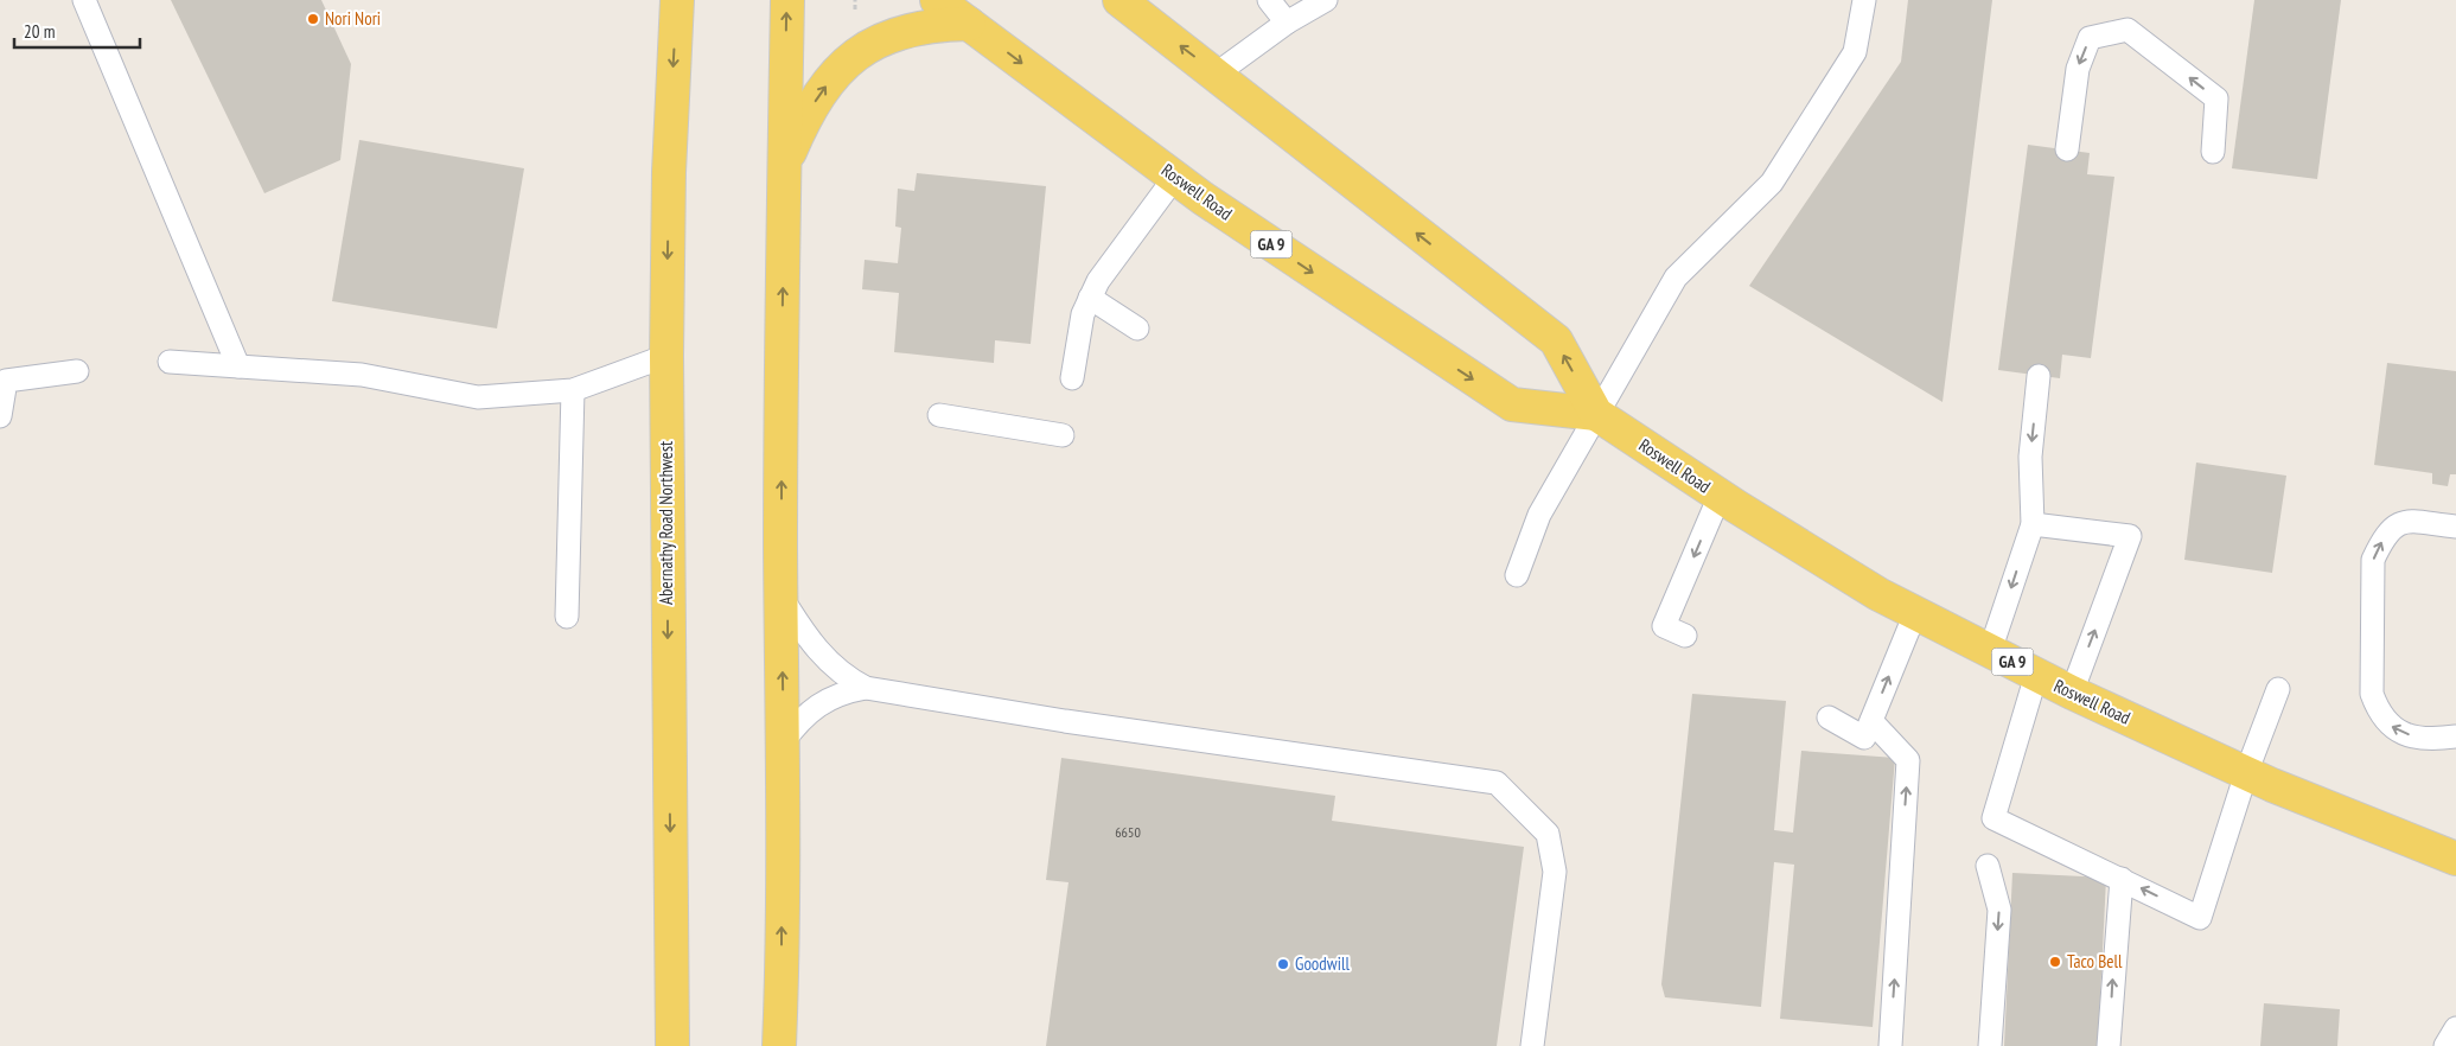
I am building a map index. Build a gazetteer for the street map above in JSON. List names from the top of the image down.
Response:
{
  "streets": {
    "main road": ["Roswell Road", "GA 9", "Abernathy Road Northwest"]
  },
  "places": ["Nori Nori", "Taco Bell", "Goodwill"],
  "house_numbers": ["6650"],
  "scale_bar": "20 m"
}
